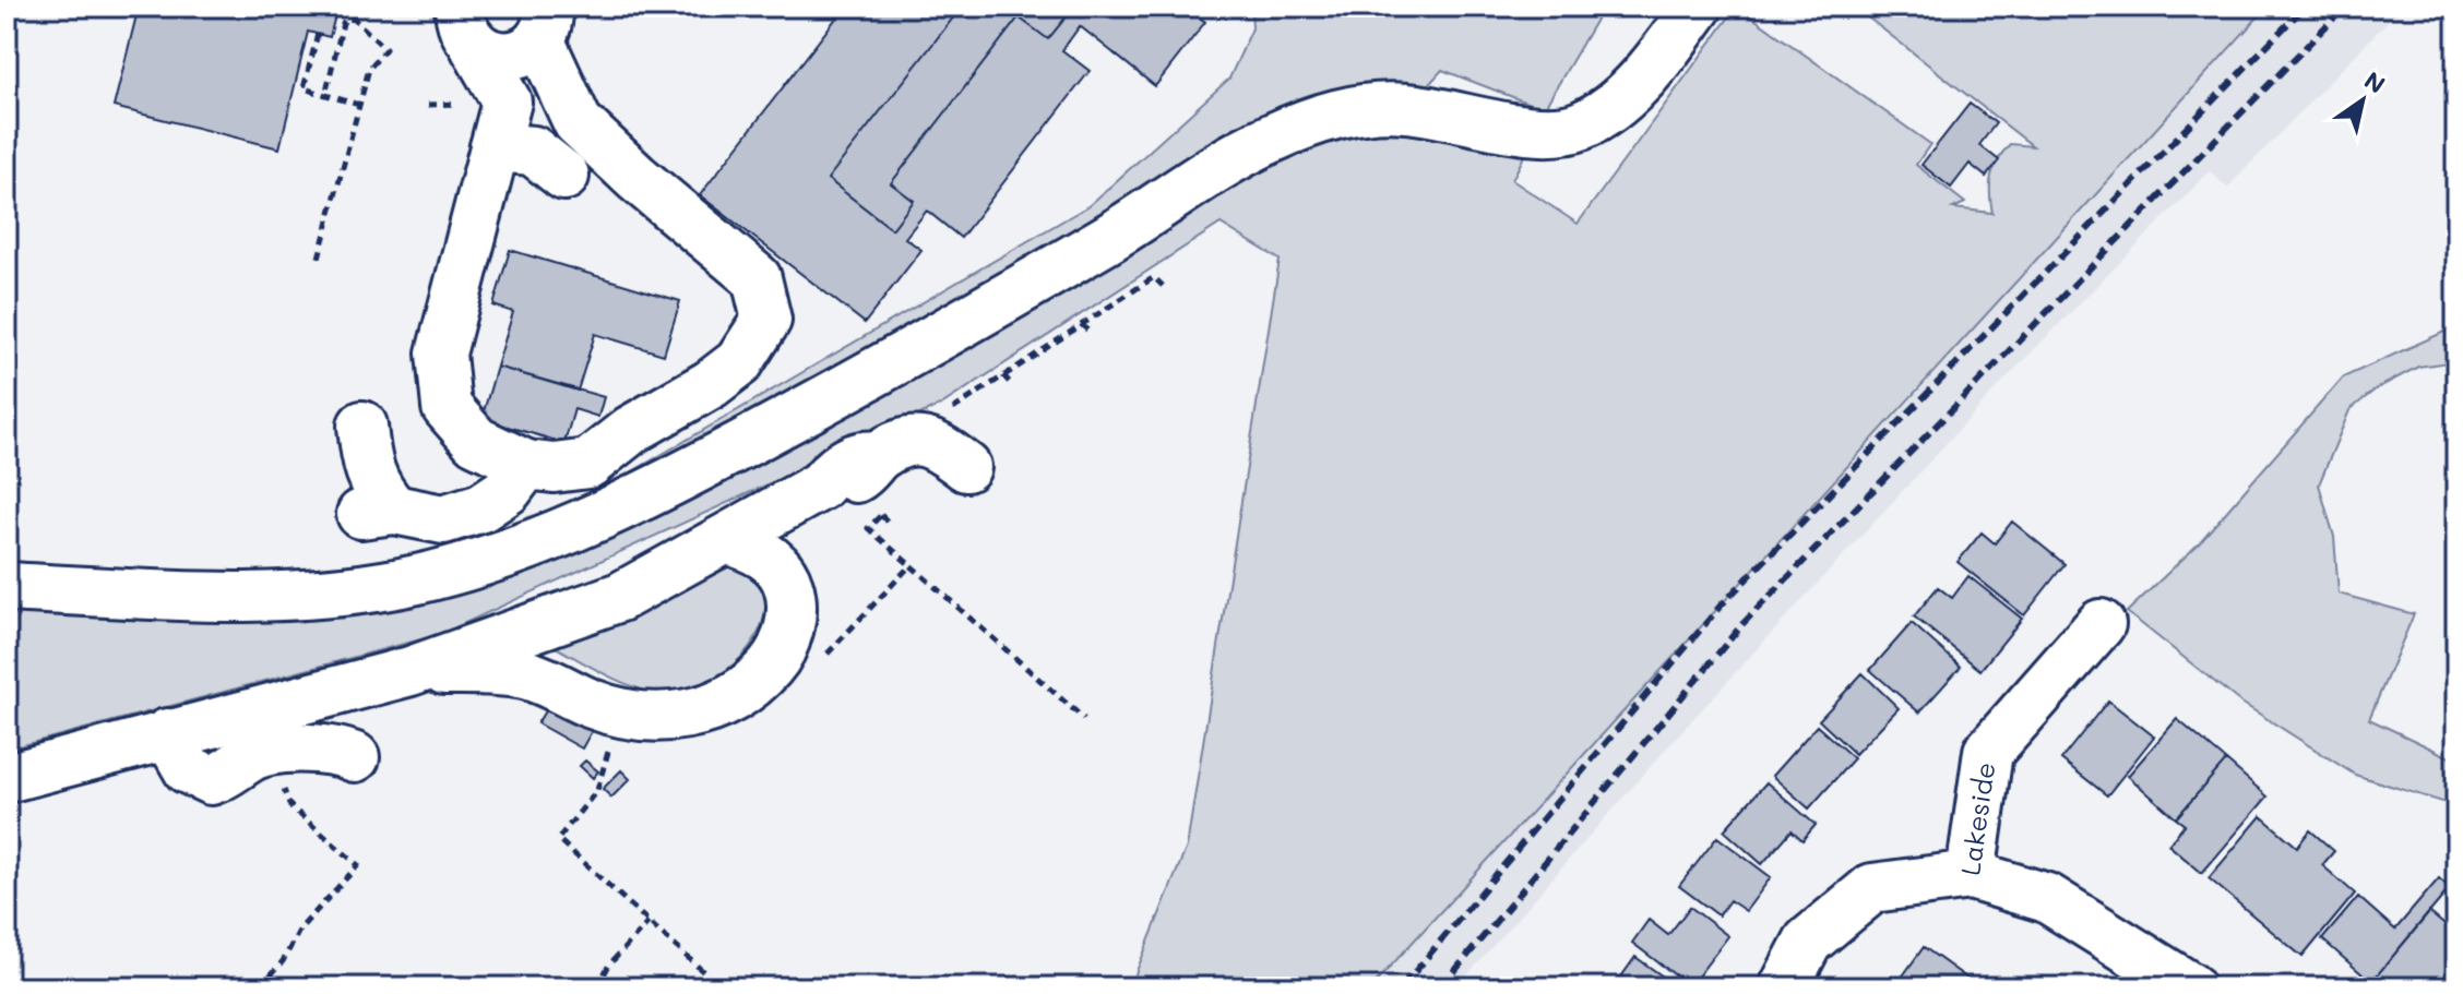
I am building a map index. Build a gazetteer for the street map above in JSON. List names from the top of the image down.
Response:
{
  "streets": {
    "street": ["Lakeside"]
  },
  "north": "top right"
}
